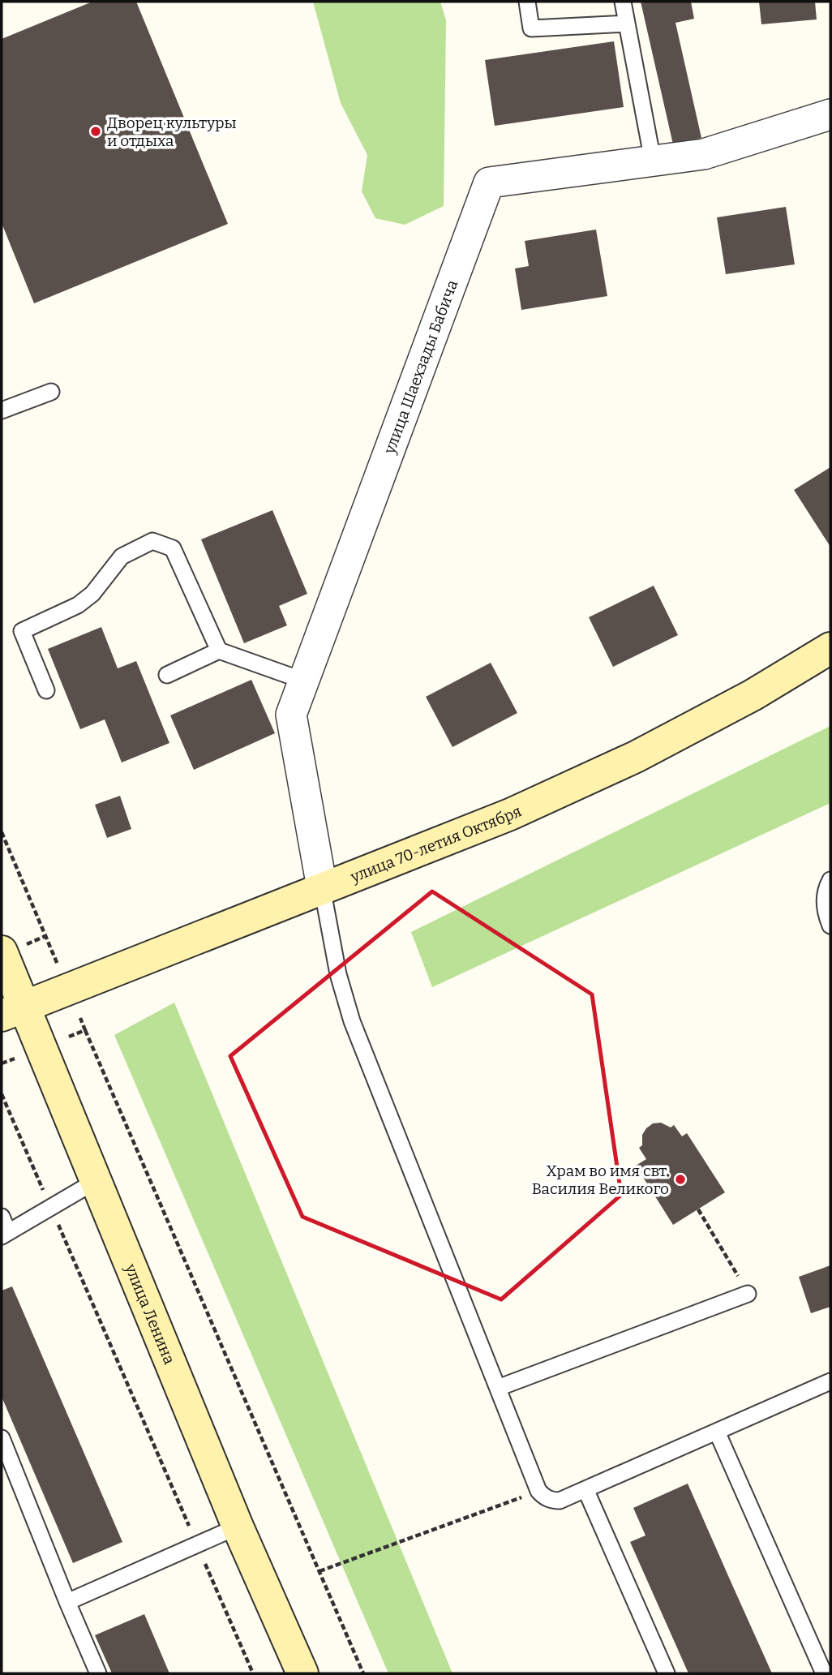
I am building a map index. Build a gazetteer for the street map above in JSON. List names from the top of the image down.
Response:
{
  "streets": {
    "main road": ["улица 70-летия Октября", "улица Ленина"],
    "street": ["улица Шаехзады Бабича"]
  },
  "crossings": [
    ["улица Шаехзады Бабича", "улица 70-летия Октября"],
    ["улица 70-летия Октября", "улица Ленина"]
  ],
  "places": ["Дворец культуры и отдыха", "Храм во имя свт. Василия Великого"]
}
